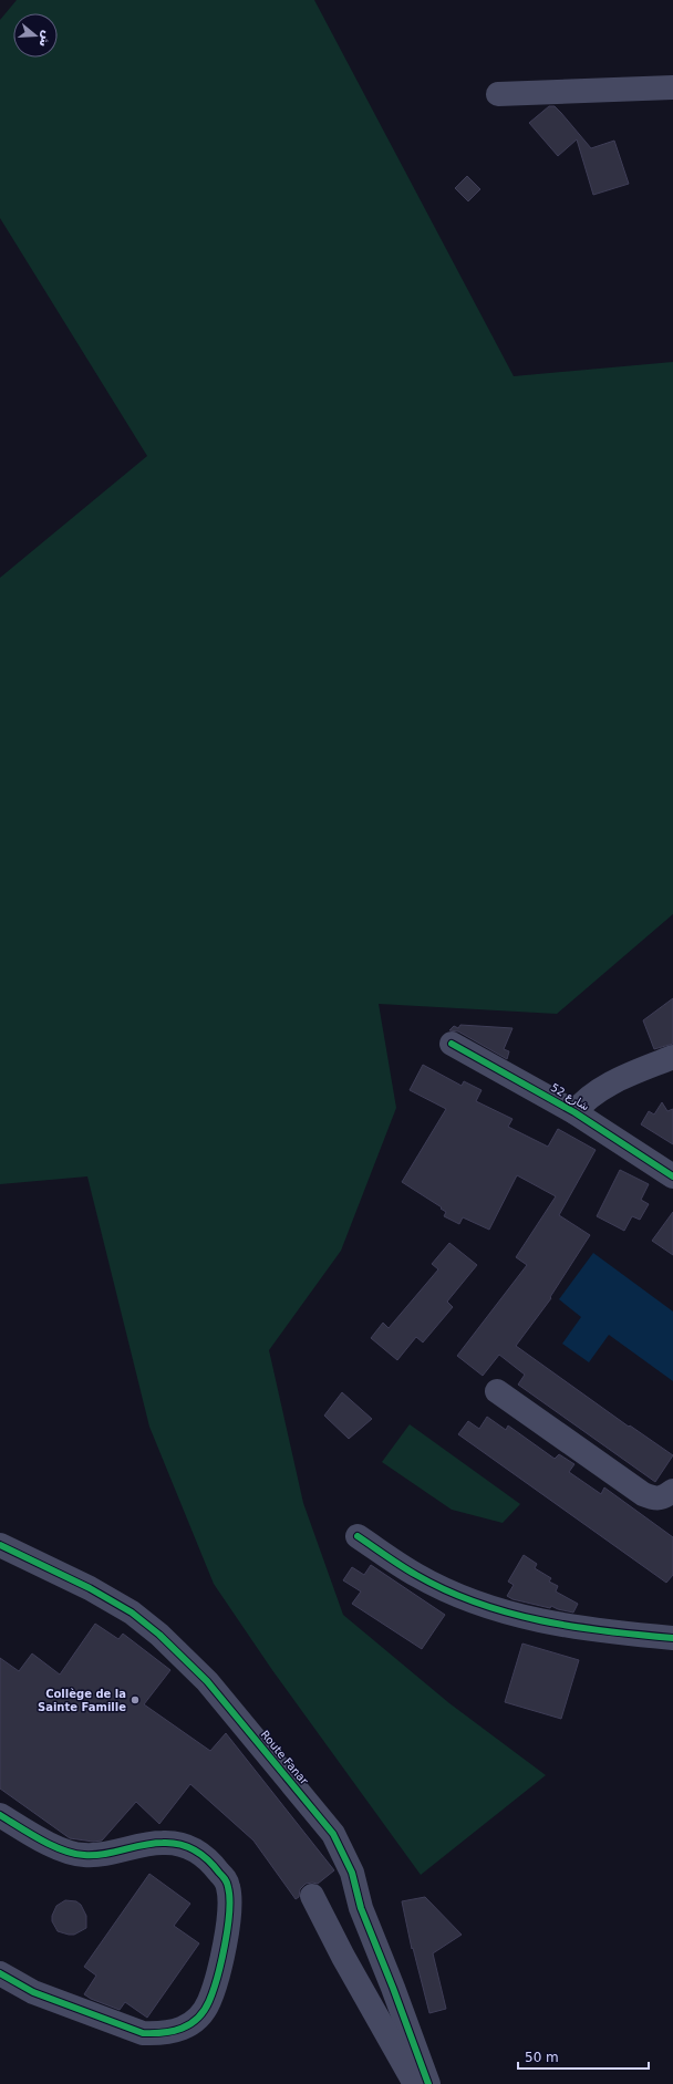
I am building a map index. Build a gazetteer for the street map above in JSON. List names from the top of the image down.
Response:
{
  "streets": {
    "street": ["شارع 52", "Route Fanar"]
  },
  "places": ["Collège de la Sainte Famille"],
  "scale_bar": "50 m",
  "north": "right"
}
